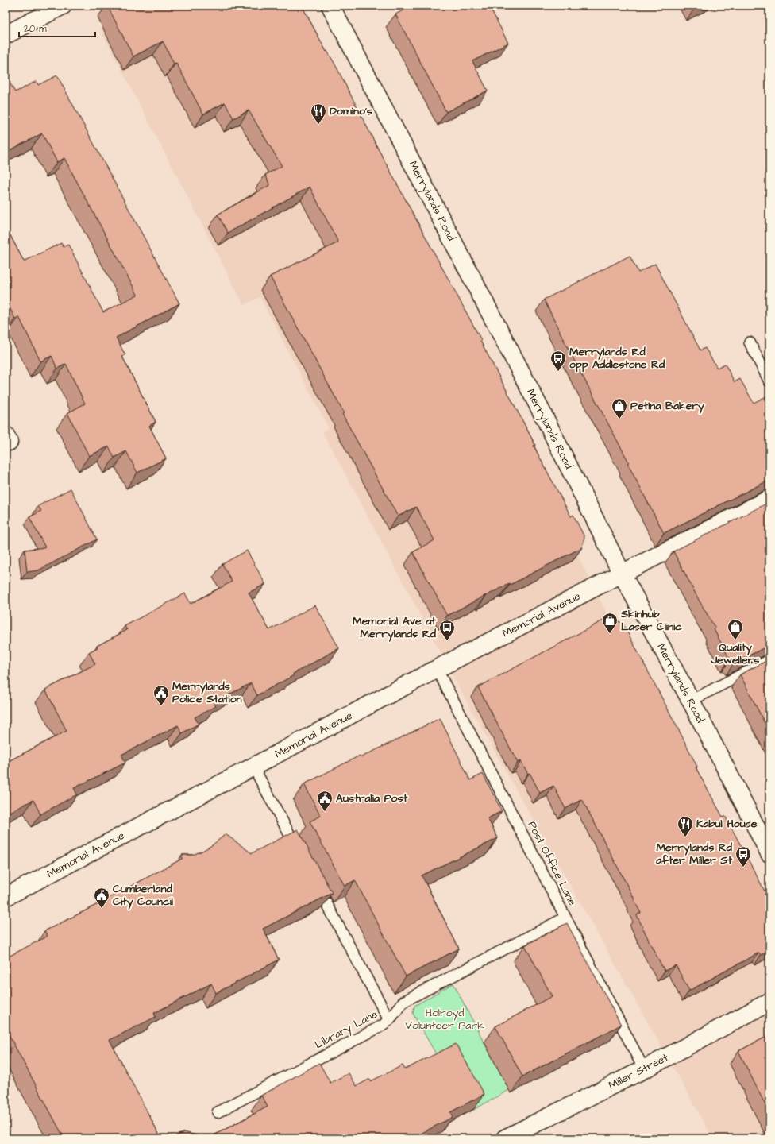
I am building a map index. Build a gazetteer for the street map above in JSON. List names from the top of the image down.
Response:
{
  "streets": {
    "street": ["Merrylands Road", "Memorial Avenue", "Miller Street"],
    "lane": ["Post Office Lane", "Library Lane"]
  },
  "crossings": [
    ["Merrylands Road", "Memorial Avenue"],
    ["Memorial Avenue", "Post Office Lane"],
    ["Post Office Lane", "Library Lane"],
    ["Post Office Lane", "Miller Street"]
  ],
  "parks": ["Holroyd Volunteer Park"],
  "places": {
    "restaurant": ["Domino's", "Kabul House"],
    "bus stop": ["Merrylands Rd opp Addlestone Rd", "Memorial Ave at Merrylands Rd", "Merrylands Rd after Miller St"],
    "shop": ["Petina Bakery", "Skinhub Laser Clinic", "Quality Jewellers"],
    "public building": ["Merrylands Police Station", "Australia Post", "Cumberland City Council"]
  },
  "scale_bar": "20 m"
}
